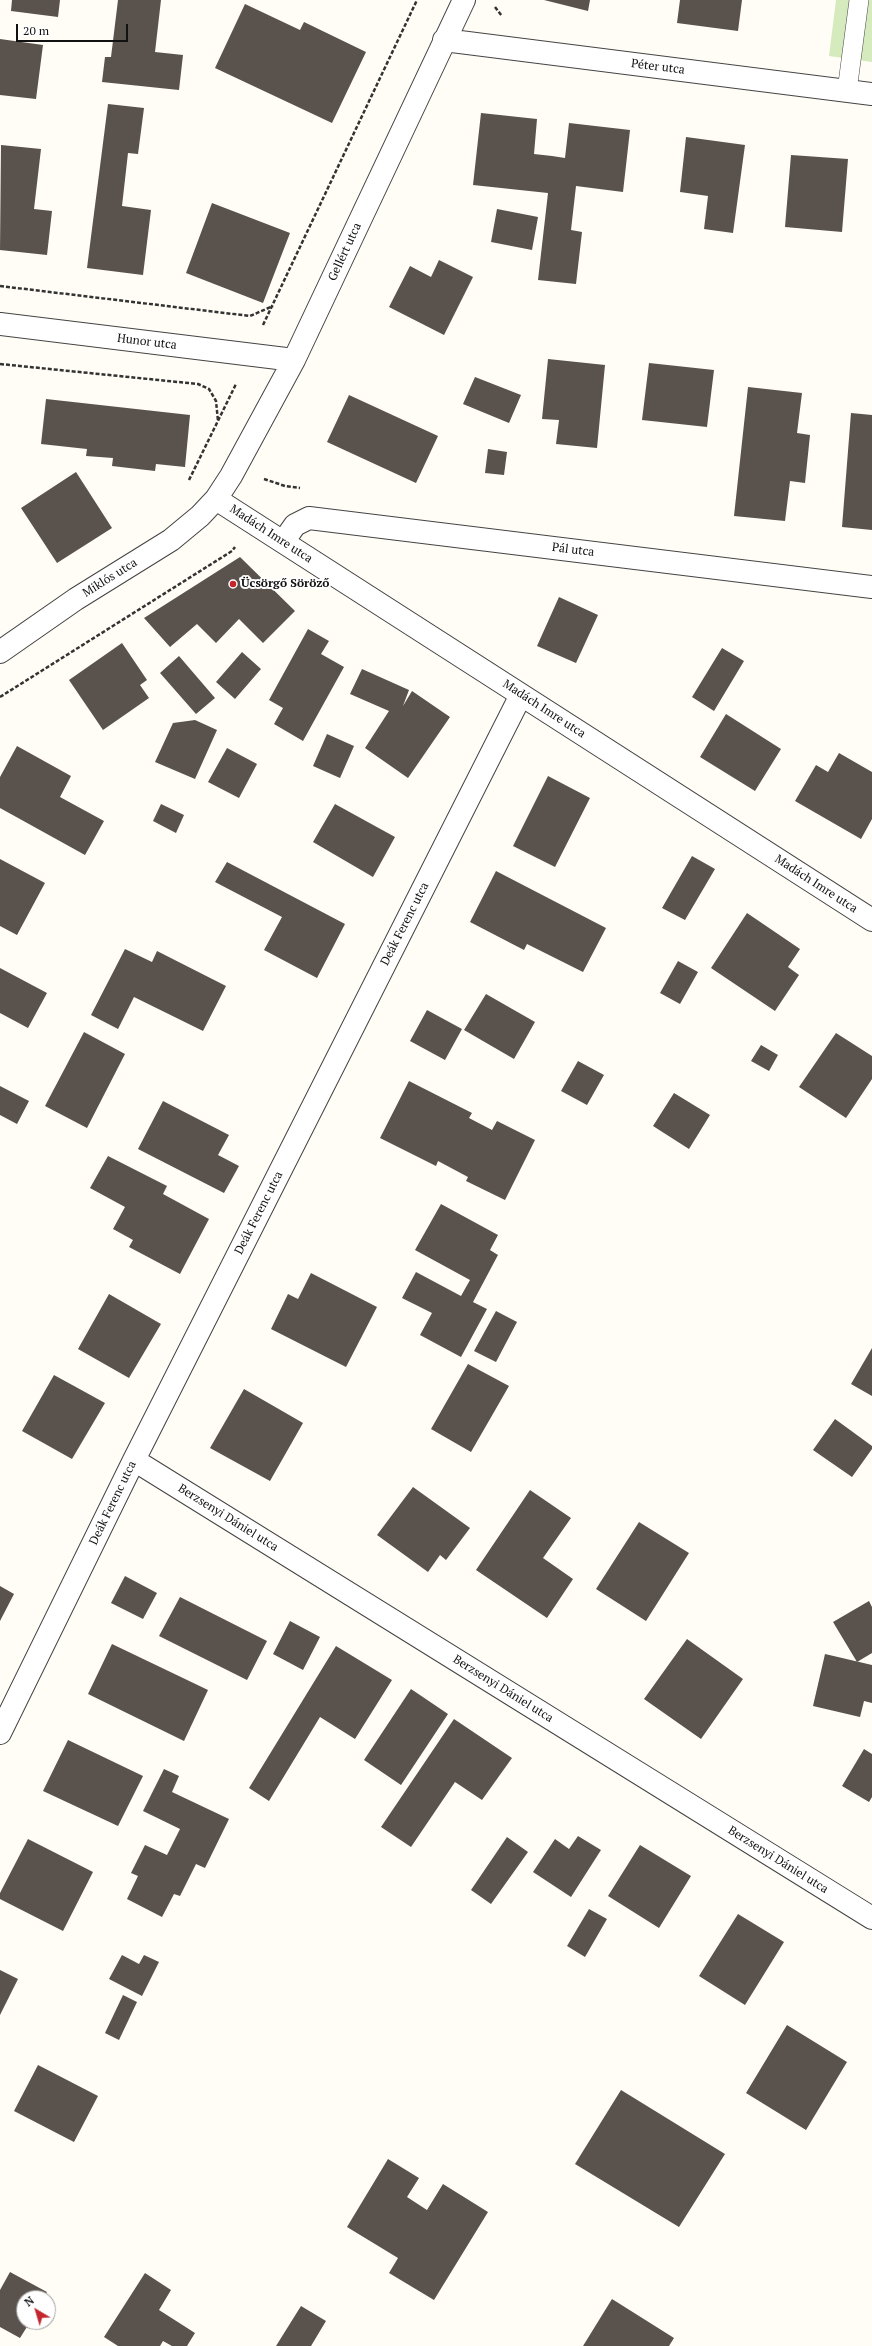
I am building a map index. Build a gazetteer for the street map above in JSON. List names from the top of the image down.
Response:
{
  "streets": {
    "street": [
      "Péter utca",
      "Gellért utca",
      "Hunor utca",
      "Madách Imre utca",
      "Pál utca",
      "Miklós utca",
      "Deák Ferenc utca",
      "Berzsenyi Dániel utca"
    ]
  },
  "crossings": [
    ["Péter utca", "Gellért utca"],
    ["Gellért utca", "Hunor utca"],
    ["Gellért utca", "Madách Imre utca"],
    ["Gellért utca", "Miklós utca"],
    ["Madách Imre utca", "Pál utca"],
    ["Madách Imre utca", "Miklós utca"],
    ["Madách Imre utca", "Deák Ferenc utca"],
    ["Deák Ferenc utca", "Berzsenyi Dániel utca"]
  ],
  "places": ["Ücsörgő Söröző"],
  "scale_bar": "20 m",
  "north": "top left"
}
